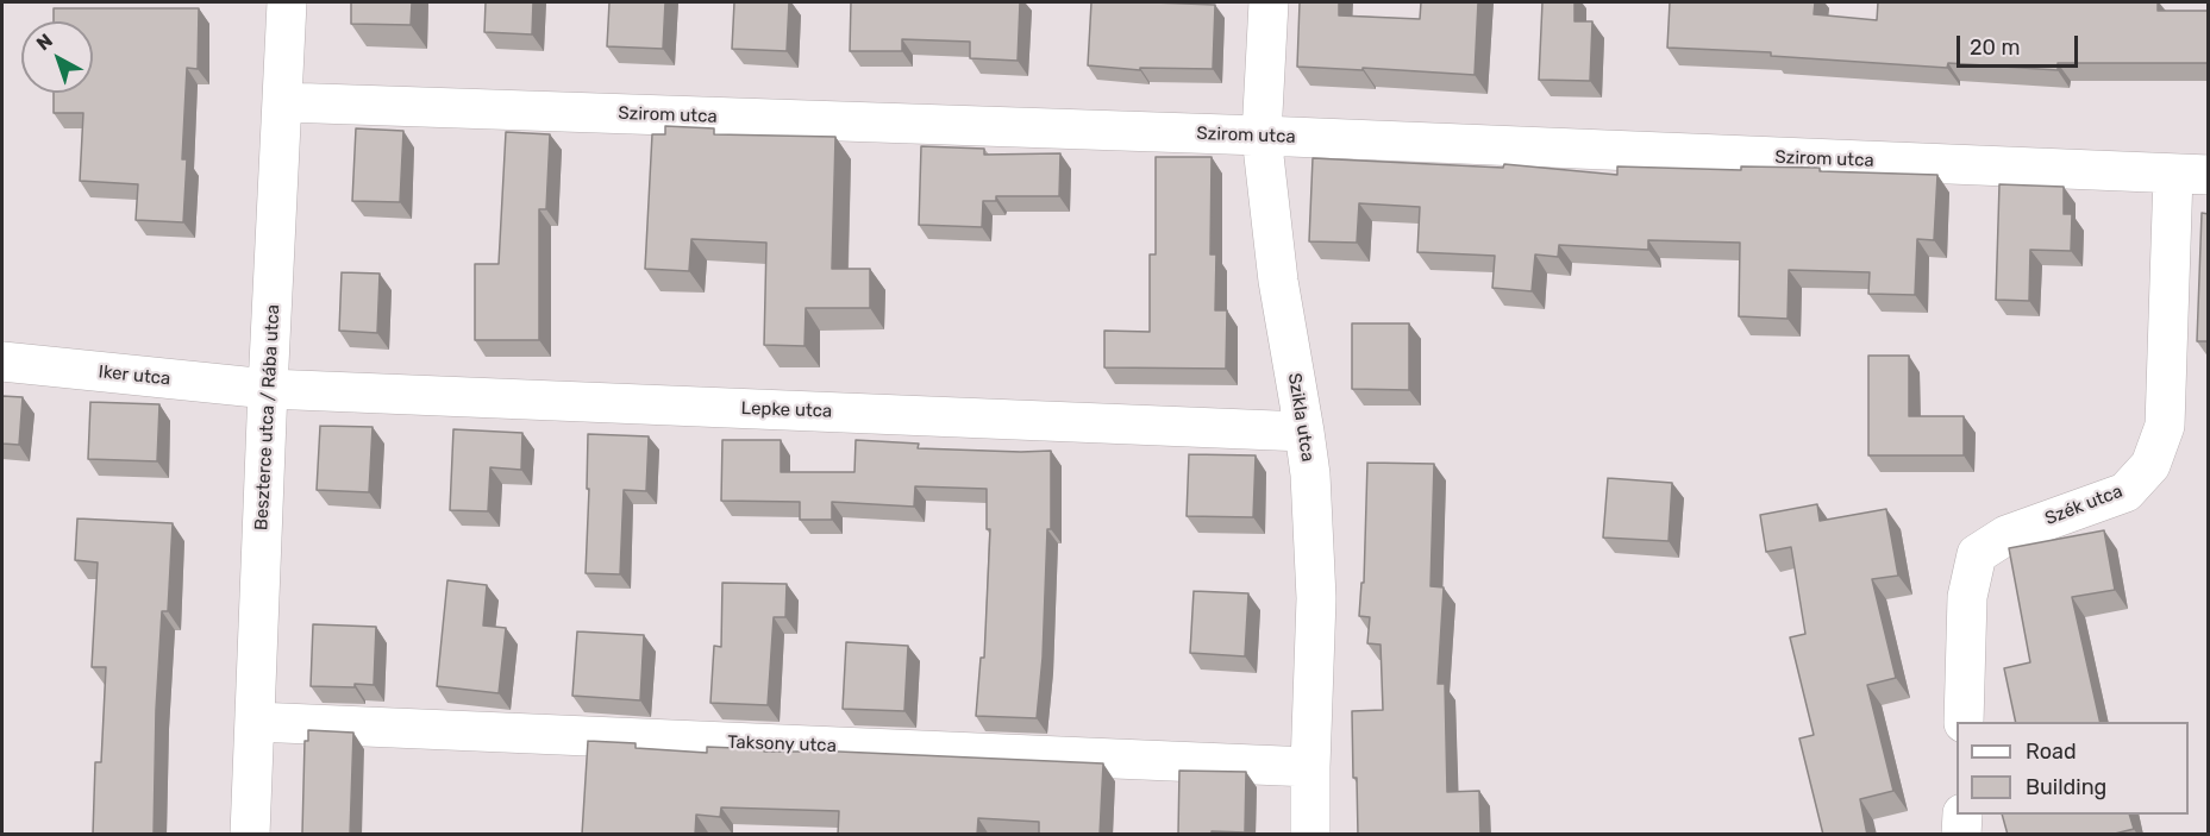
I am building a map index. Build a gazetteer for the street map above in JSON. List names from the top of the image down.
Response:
{
  "streets": {
    "street": [
      "Szirom utca",
      "Iker utca",
      "Lepke utca",
      "Beszterce utca / Rába utca",
      "Szikla utca",
      "Szék utca",
      "Taksony utca"
    ]
  },
  "crossings": [
    ["Szirom utca", "Beszterce utca / Rába utca"],
    ["Szirom utca", "Szikla utca"],
    ["Szirom utca", "Szék utca"],
    ["Iker utca", "Lepke utca"],
    ["Iker utca", "Beszterce utca / Rába utca"],
    ["Lepke utca", "Beszterce utca / Rába utca"],
    ["Lepke utca", "Szikla utca"],
    ["Beszterce utca / Rába utca", "Taksony utca"],
    ["Szikla utca", "Taksony utca"]
  ],
  "legend": ["Road", "Building"],
  "scale_bar": "20 m",
  "north": "top left"
}
